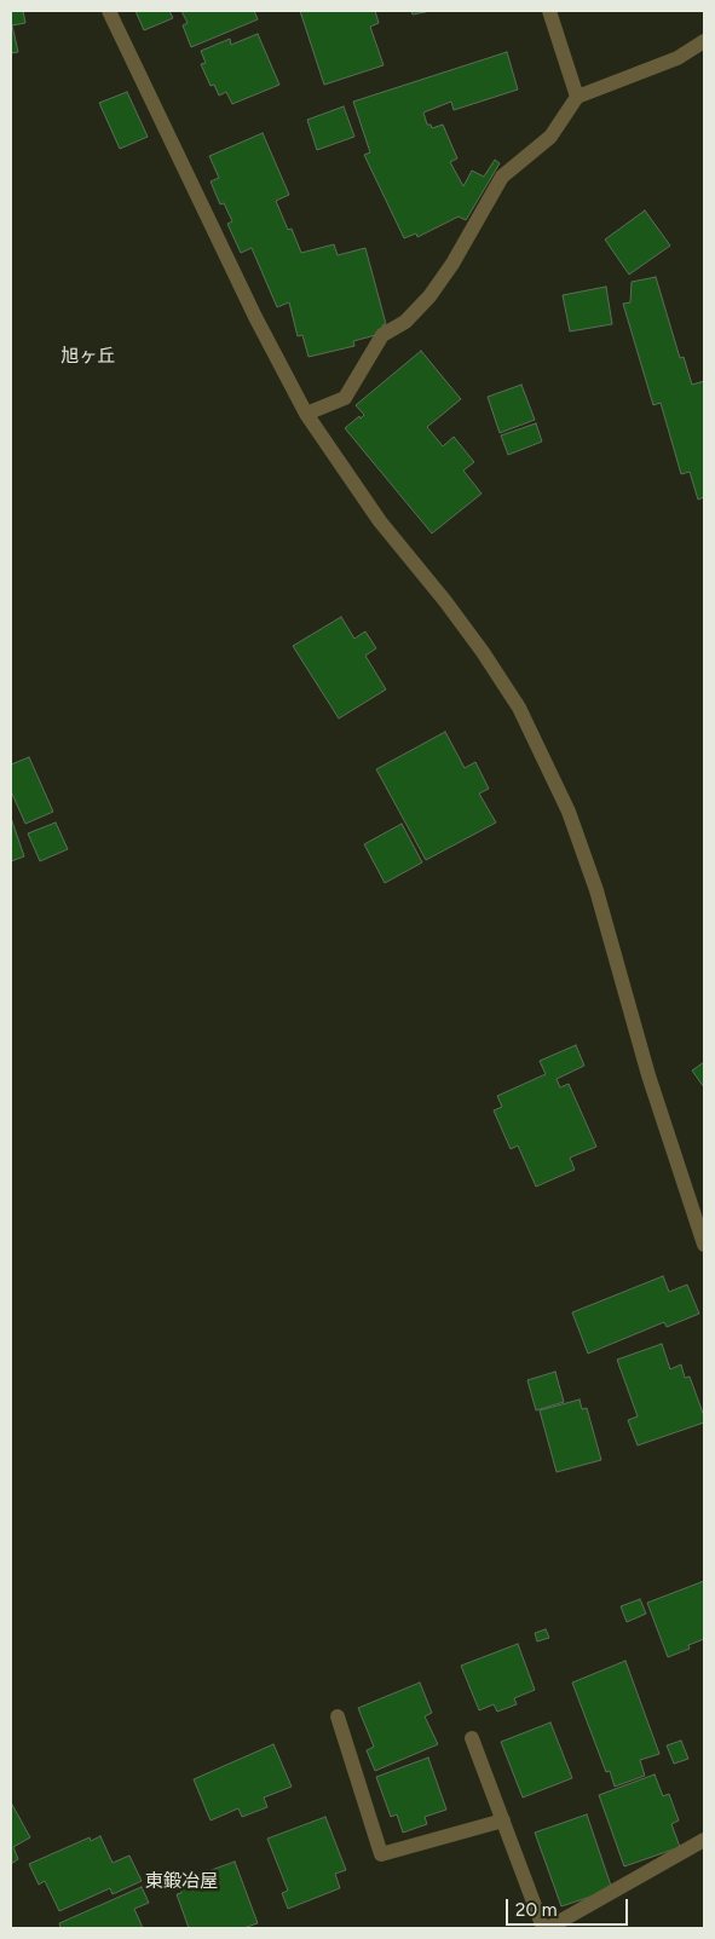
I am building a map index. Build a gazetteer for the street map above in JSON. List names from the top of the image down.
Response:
{
  "districts": ["旭ヶ丘", "東鍛冶屋"],
  "scale_bar": "20 m"
}
